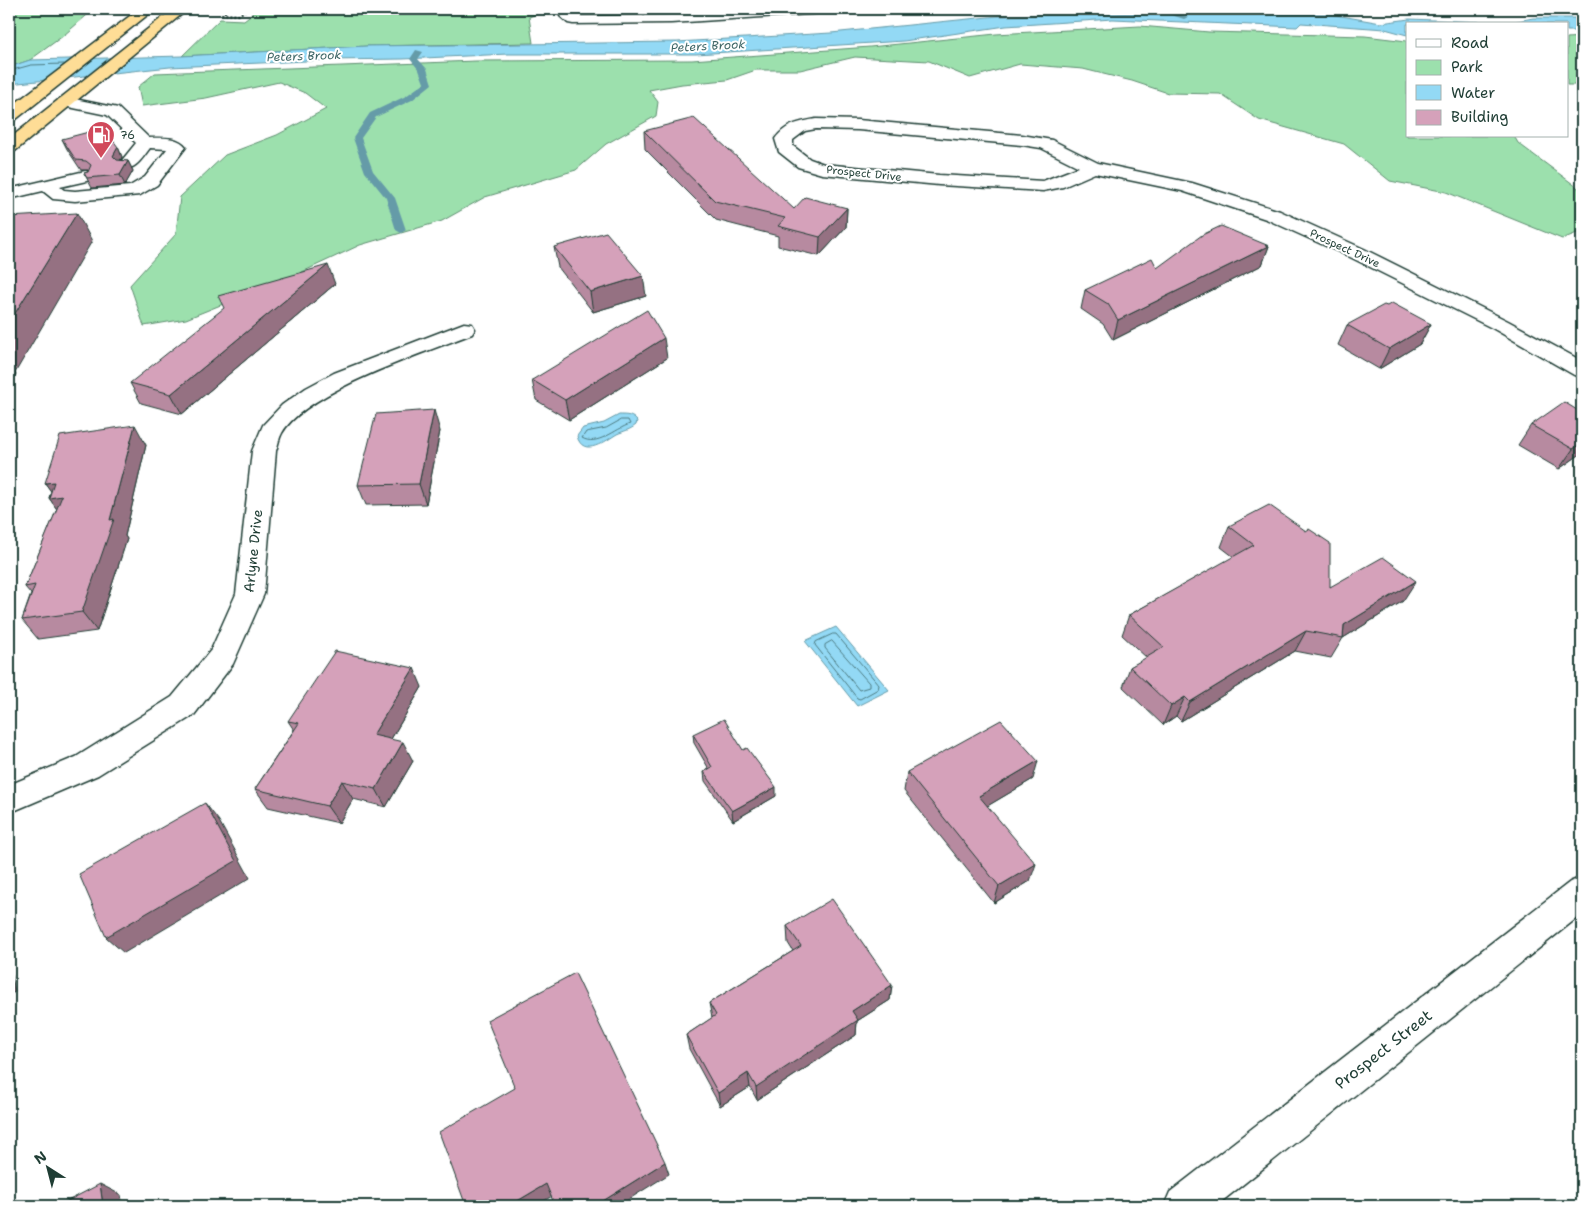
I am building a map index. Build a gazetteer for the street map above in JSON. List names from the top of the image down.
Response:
{
  "streets": {
    "street": ["Prospect Drive", "Arlyne Drive", "Prospect Street"]
  },
  "water": ["Peters Brook"],
  "places": {
    "fuel station": ["76"]
  },
  "legend": [
    "Road",
    "Park",
    "Water",
    "Building"
  ],
  "north": "top left"
}
